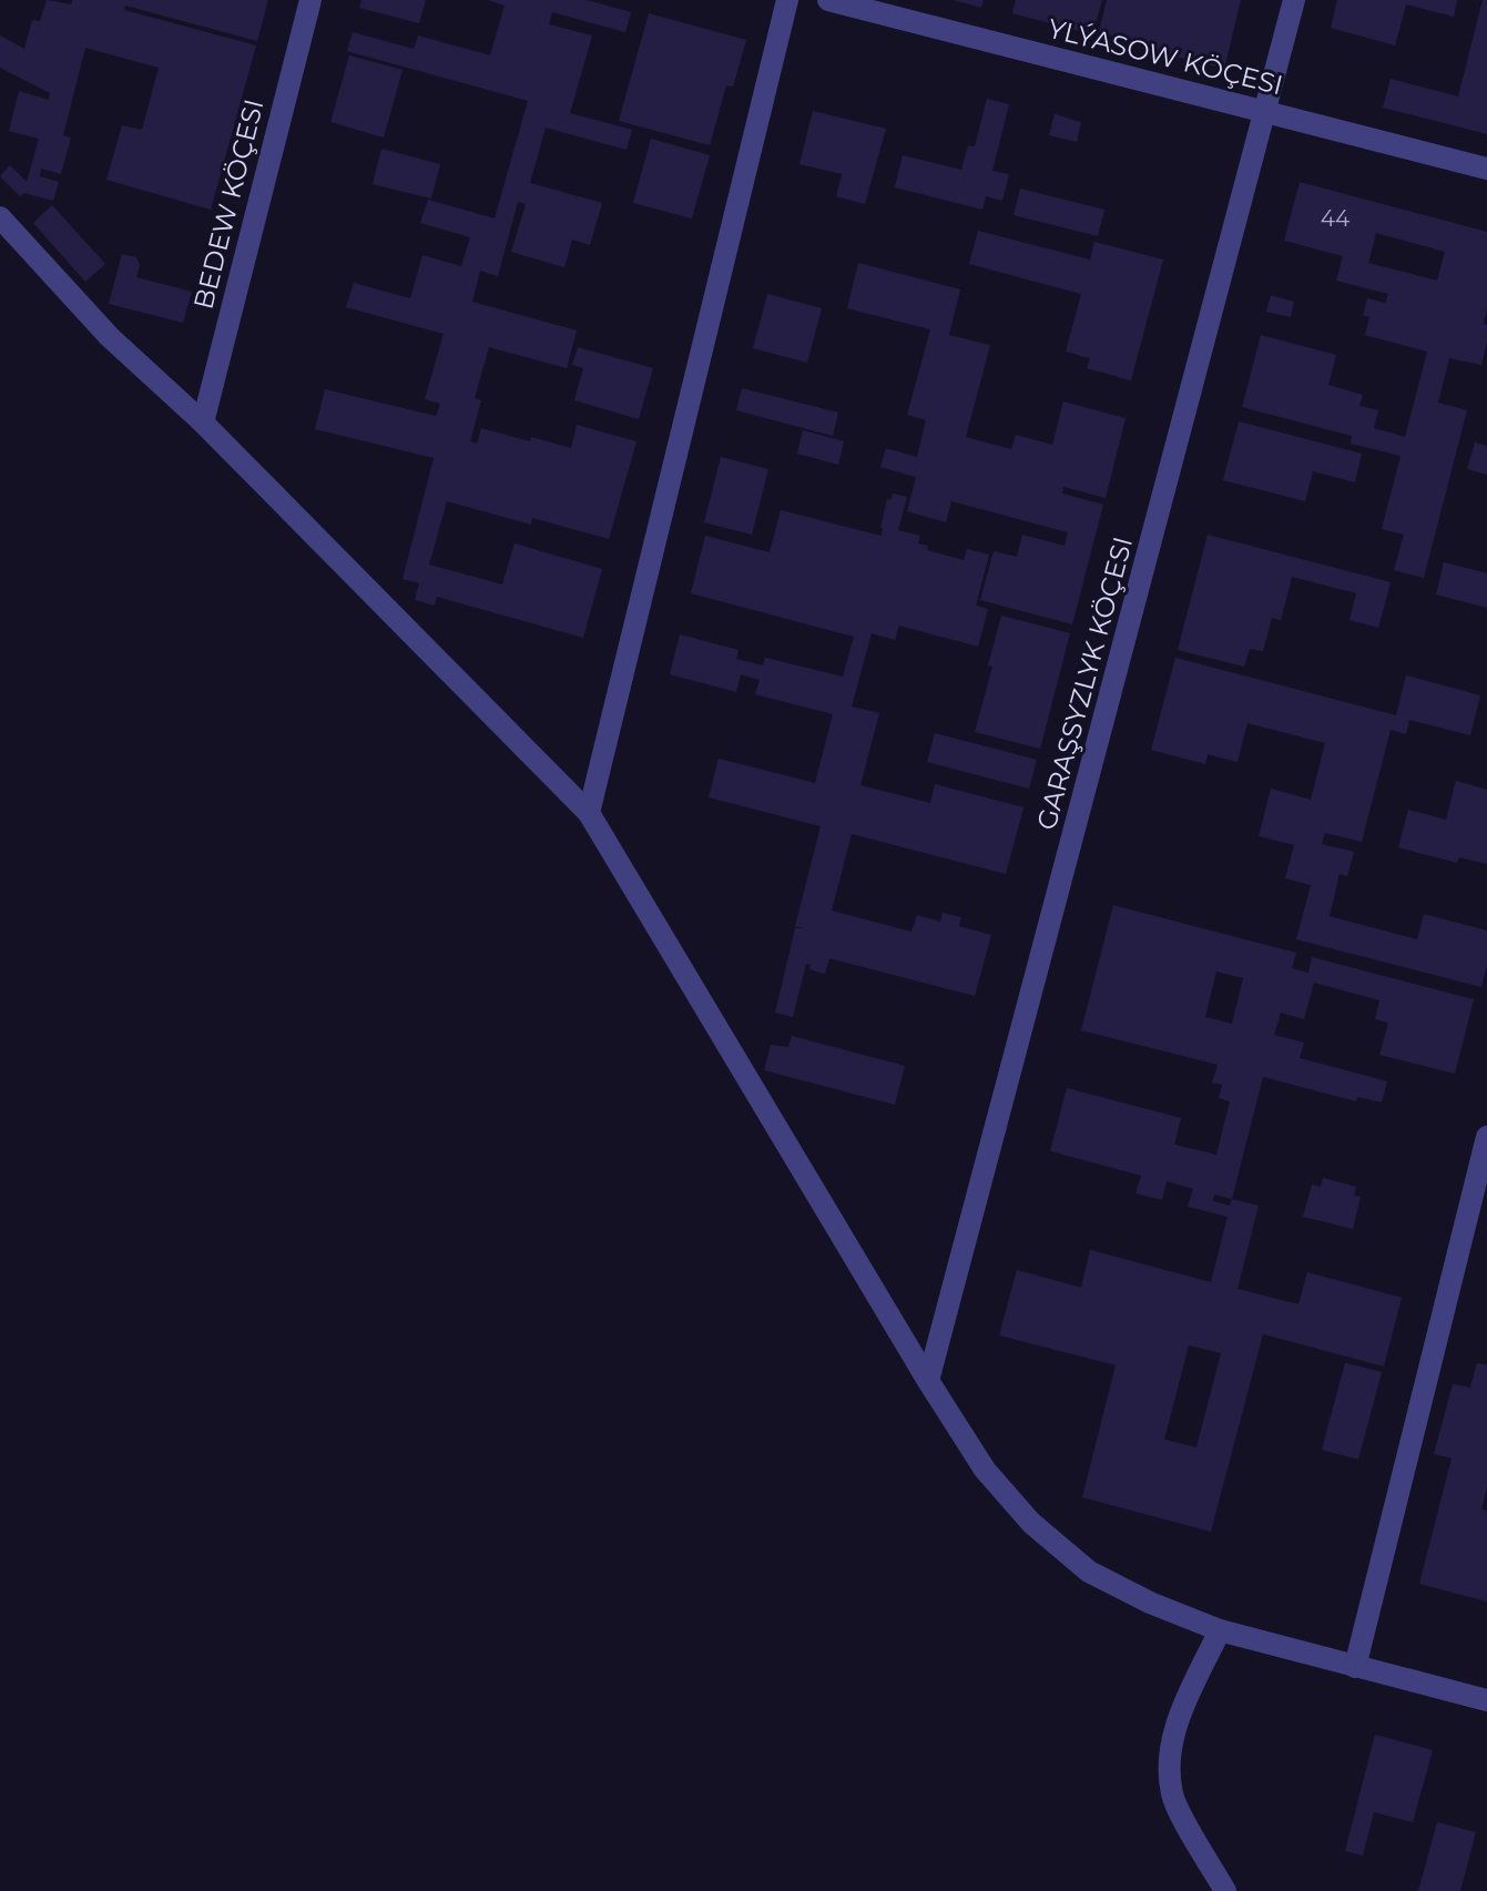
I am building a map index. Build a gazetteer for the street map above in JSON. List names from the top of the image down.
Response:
{
  "streets": {
    "street": ["YLÝASOW KÖÇESI", "BEDEW KÖÇESI", "GARAŞSYZLYK KÖÇESI"]
  },
  "crossings": [
    ["YLÝASOW KÖÇESI", "GARAŞSYZLYK KÖÇESI"]
  ],
  "house_numbers": ["44"]
}
